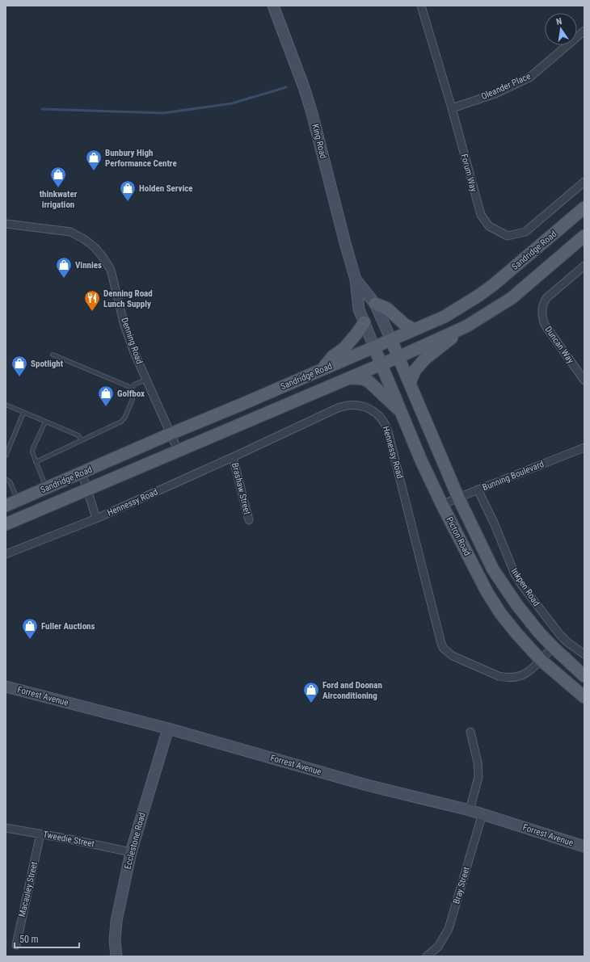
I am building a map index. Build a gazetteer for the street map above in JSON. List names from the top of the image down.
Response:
{
  "streets": {
    "main road": ["Sandridge Road", "Picton Road"],
    "street": [
      "Oleander Place",
      "King Road",
      "Forum Way",
      "Denning Road",
      "Duncan Way",
      "Hennessy Road",
      "Bunning Boulevard",
      "Brashaw Street",
      "Inkpen Road",
      "Forrest Avenue",
      "Tweedie Street",
      "Ecclestone Road",
      "Bray Street",
      "Macauley Street"
    ]
  },
  "crossings": [
    ["Oleander Place", "Forum Way"],
    ["King Road", "Sandridge Road"],
    ["King Road", "Picton Road"],
    ["Sandridge Road", "Denning Road"],
    ["Sandridge Road", "Hennessy Road"],
    ["Sandridge Road", "Picton Road"],
    ["Hennessy Road", "Brashaw Street"],
    ["Hennessy Road", "Picton Road"],
    ["Bunning Boulevard", "Picton Road"],
    ["Bunning Boulevard", "Inkpen Road"],
    ["Forrest Avenue", "Ecclestone Road"],
    ["Forrest Avenue", "Bray Street"],
    ["Tweedie Street", "Ecclestone Road"],
    ["Tweedie Street", "Macauley Street"]
  ],
  "places": {
    "shop": [
      "Bunbury High Performance Centre",
      "thinkwater irrigation",
      "Holden Service",
      "Vinnies",
      "Spotlight",
      "Golfbox",
      "Fuller Auctions",
      "Ford and Doonan Airconditioning"
    ],
    "restaurant": ["Denning Road Lunch Supply"]
  },
  "scale_bar": "50 m",
  "north": "top"
}
